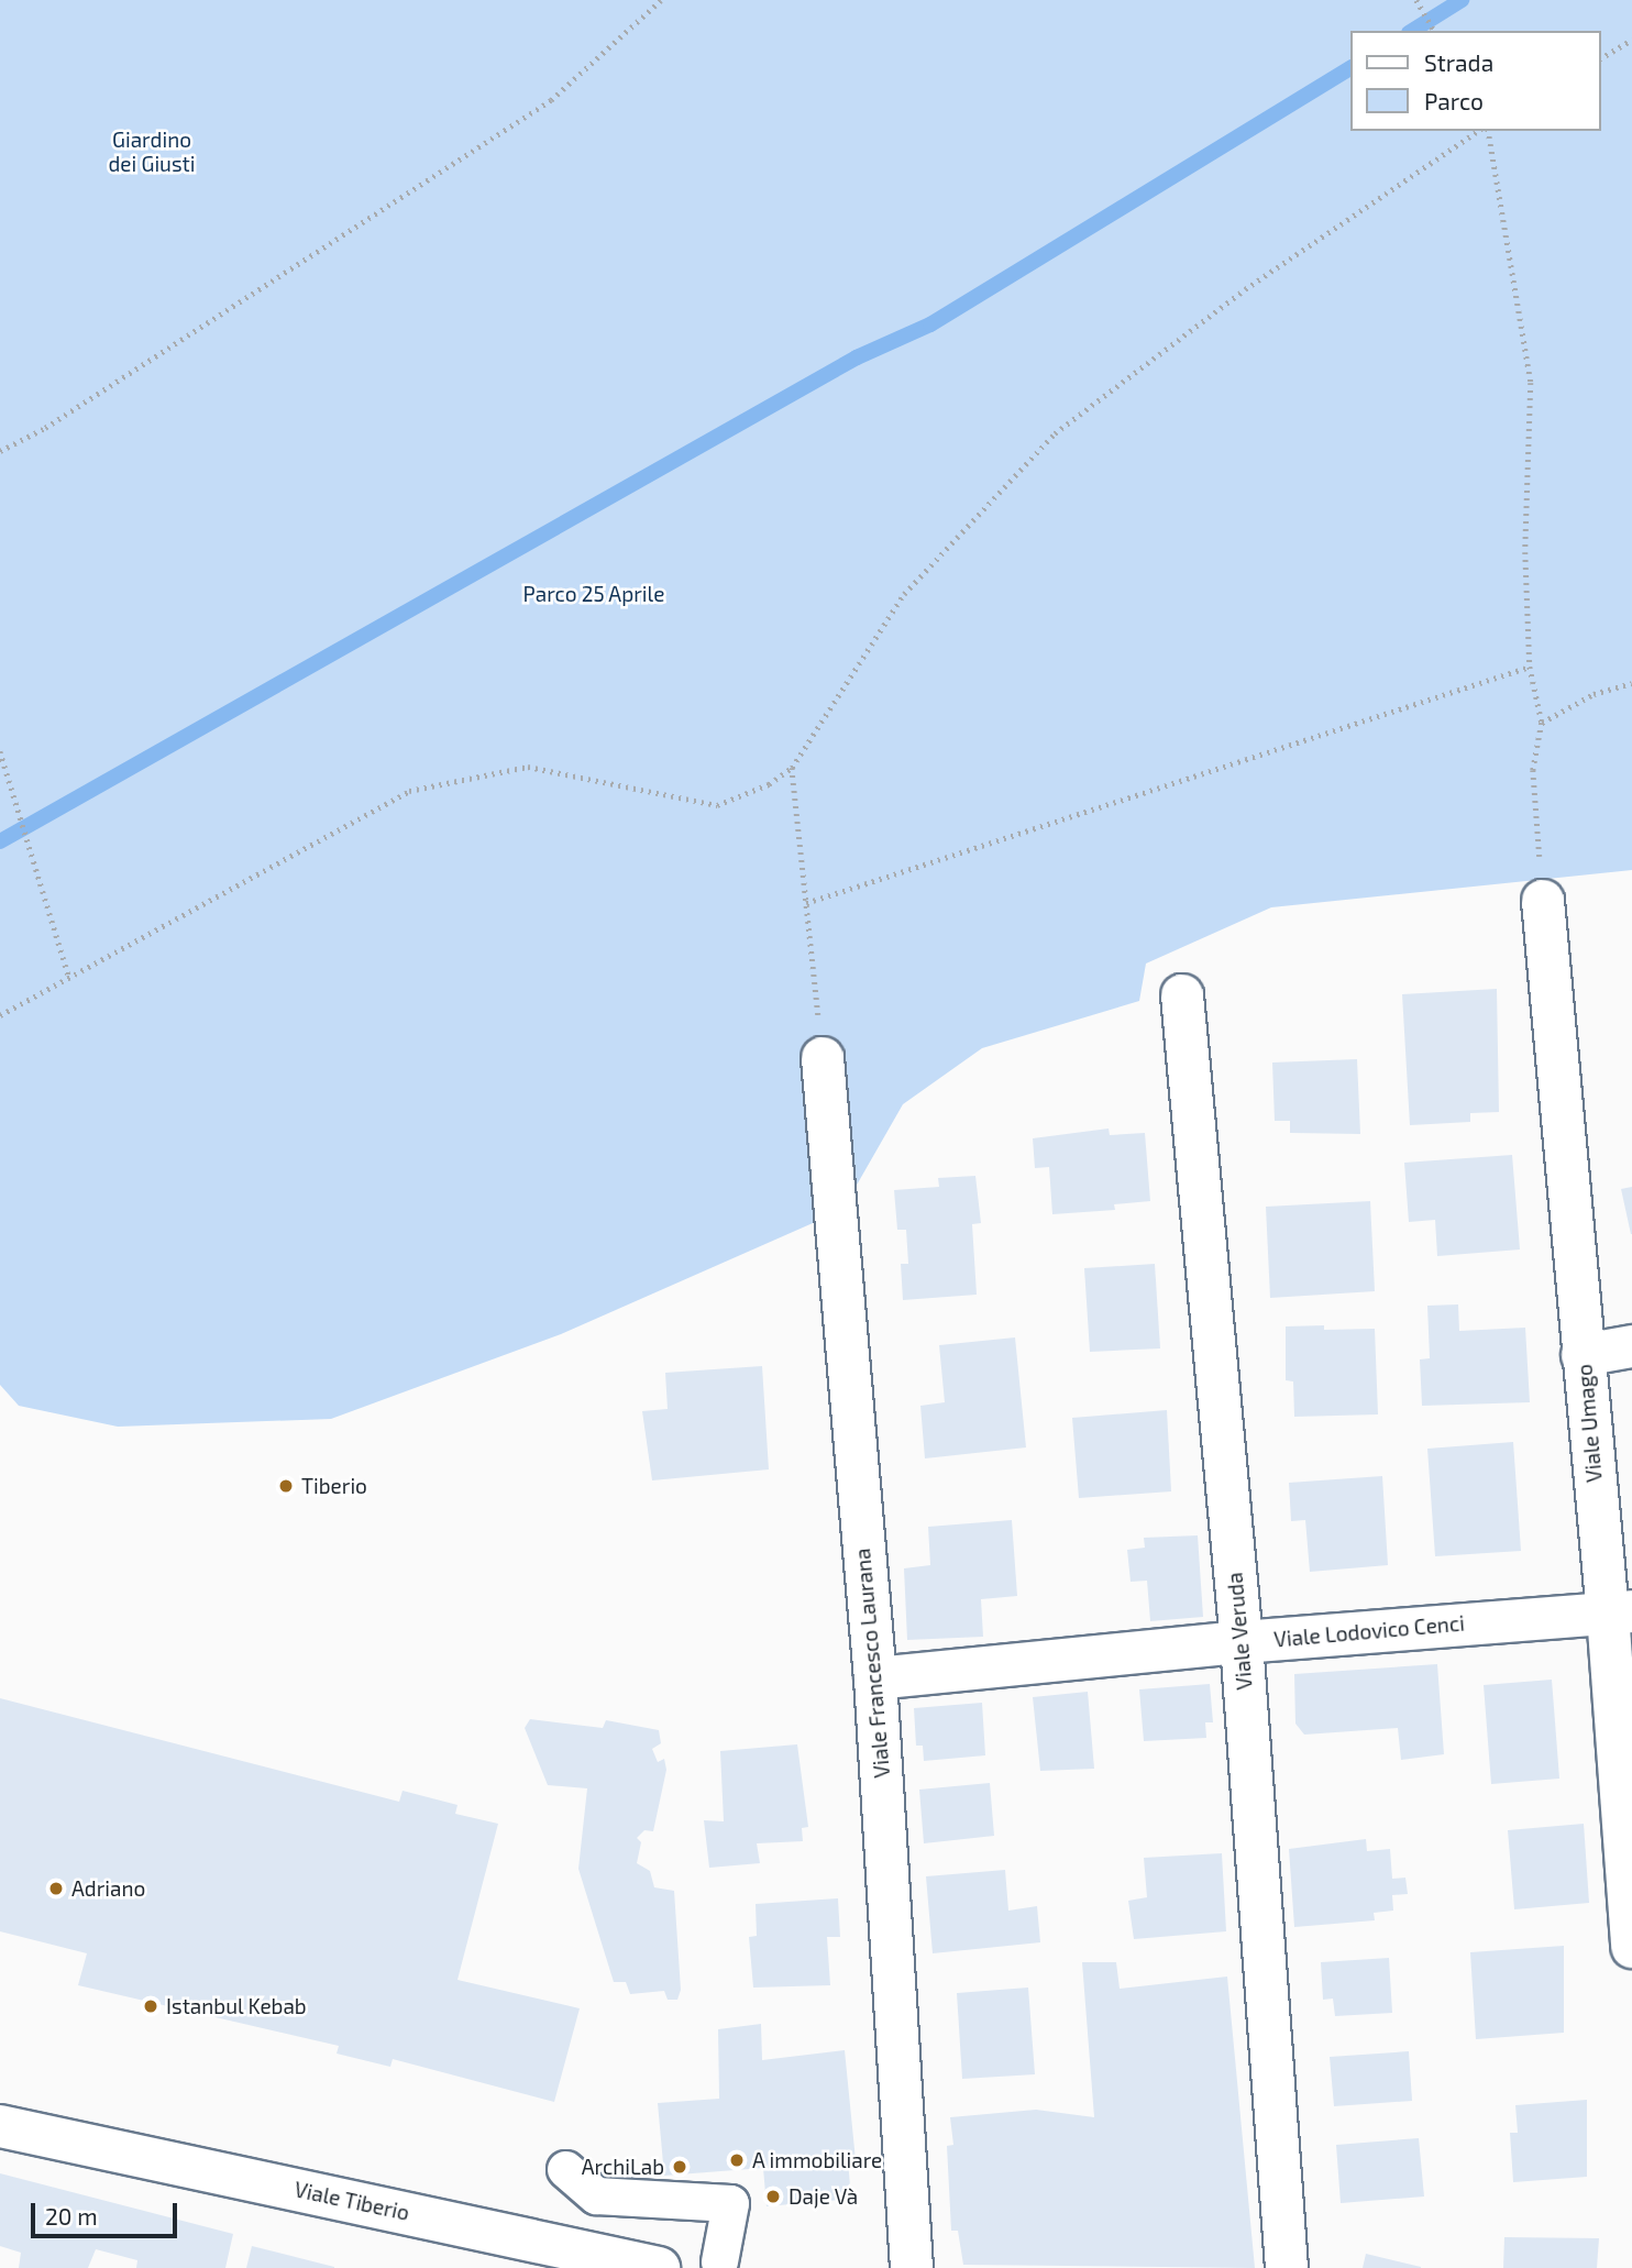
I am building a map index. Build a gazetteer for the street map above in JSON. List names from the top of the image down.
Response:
{
  "streets": {
    "street": [
      "Viale Umago",
      "Viale Veruda",
      "Viale Lodovico Cenci",
      "Viale Francesco Laurana",
      "Viale Tiberio"
    ]
  },
  "crossings": [
    ["Viale Umago", "Viale Lodovico Cenci"],
    ["Viale Veruda", "Viale Lodovico Cenci"],
    ["Viale Lodovico Cenci", "Viale Francesco Laurana"]
  ],
  "parks": ["Giardino dei Giusti", "Parco 25 Aprile"],
  "places": [
    "Tiberio",
    "Adriano",
    "Istanbul Kebab",
    "A immobiliare",
    "ArchiLab",
    "Daje Và"
  ],
  "legend": ["Strada", "Parco"],
  "scale_bar": "20 m"
}
